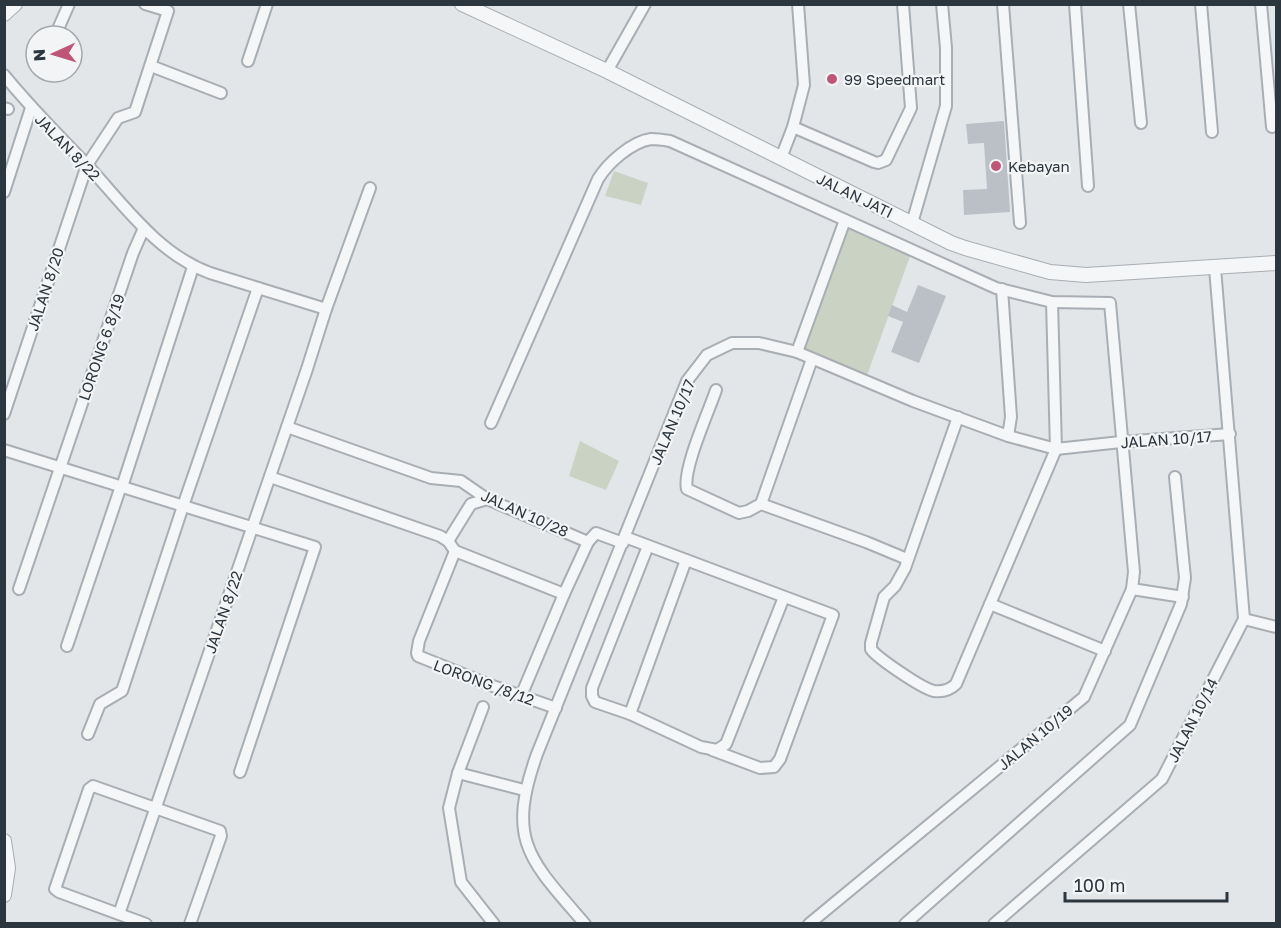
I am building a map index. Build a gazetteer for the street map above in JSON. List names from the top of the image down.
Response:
{
  "streets": {
    "street": [
      "JALAN 8/22",
      "JALAN JATI",
      "JALAN 8/20",
      "LORONG 6 8/19",
      "JALAN 10/17",
      "JALAN 10/28",
      "LORONG /8/12",
      "JALAN 10/14",
      "JALAN 10/19"
    ]
  },
  "crossings": [
    ["JALAN 8/22", "JALAN 8/20"],
    ["JALAN 8/22", "LORONG 6 8/19"],
    ["JALAN 8/22", "JALAN 10/28"],
    ["JALAN 10/17", "JALAN 10/28"],
    ["JALAN 10/17", "LORONG /8/12"],
    ["JALAN 10/17", "JALAN 10/19"]
  ],
  "places": ["99 Speedmart", "Kebayan"],
  "scale_bar": "100 m",
  "north": "left"
}
